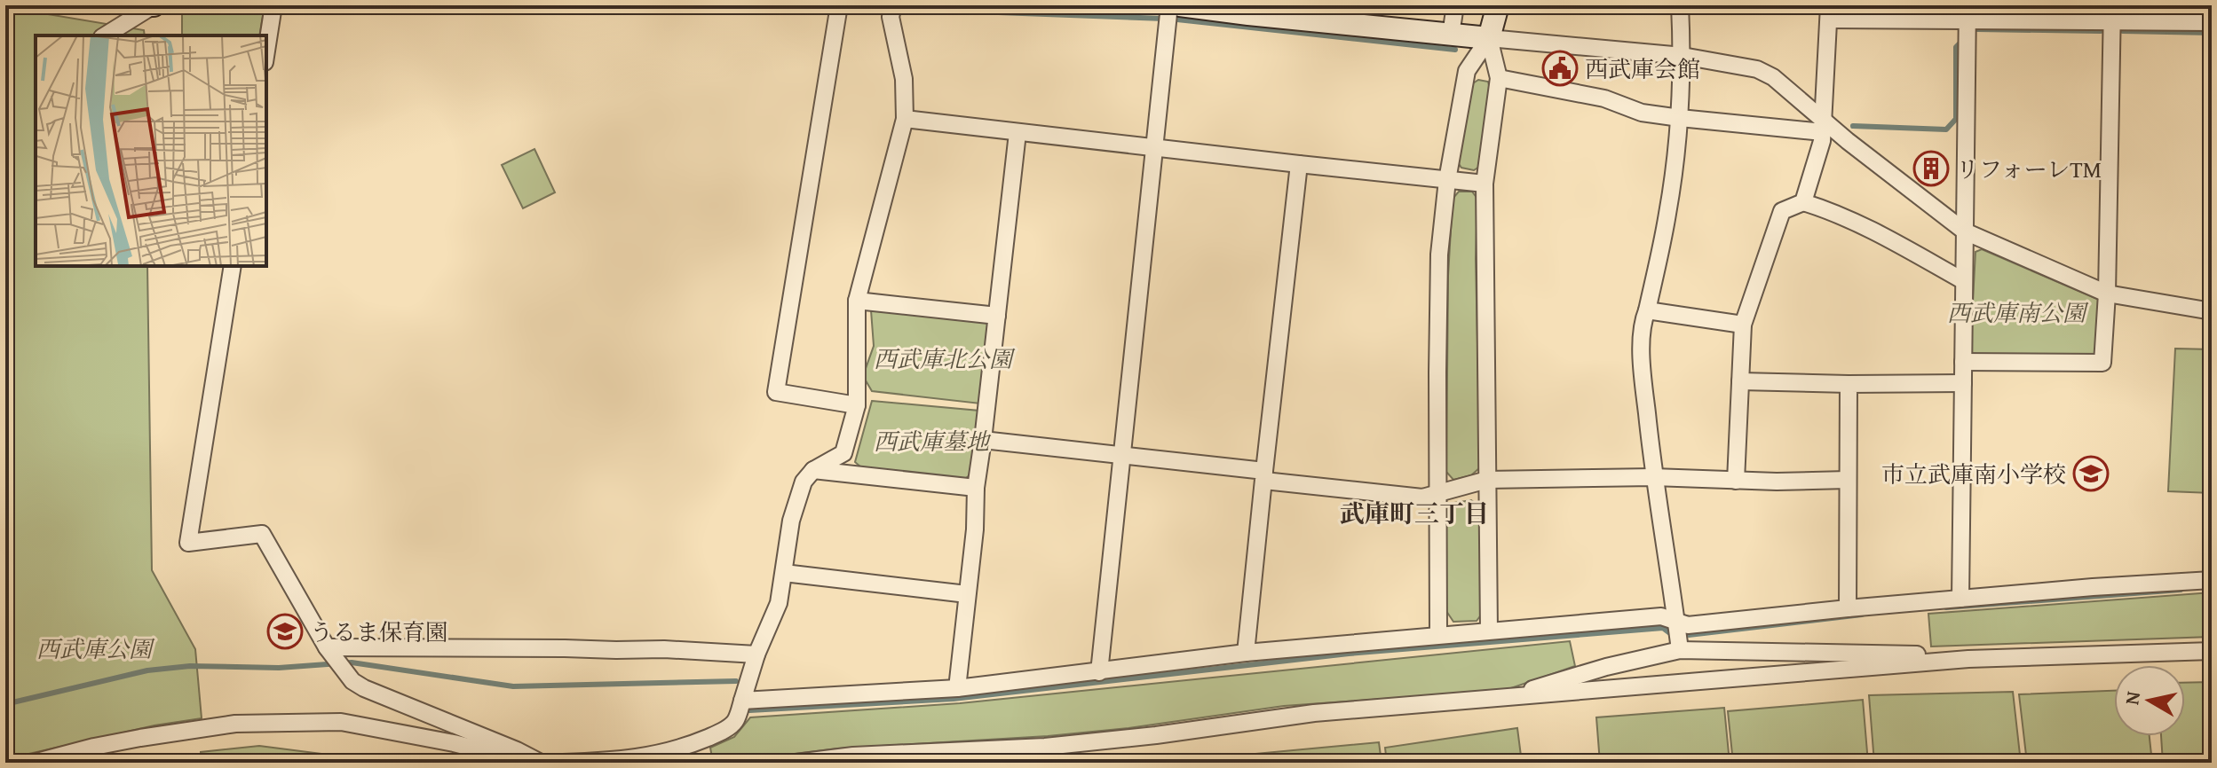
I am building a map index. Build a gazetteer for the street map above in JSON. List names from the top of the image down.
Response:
{
  "districts": ["武庫町三丁目"],
  "parks": [
    "西武庫南公園",
    "西武庫北公園",
    "西武庫墓地",
    "西武庫公園"
  ],
  "places": {
    "public building": ["西武庫会館"],
    "building": ["リフォーレTM"],
    "school or university": ["市立武庫南小学校", "うるま保育園"]
  },
  "north": "left"
}
